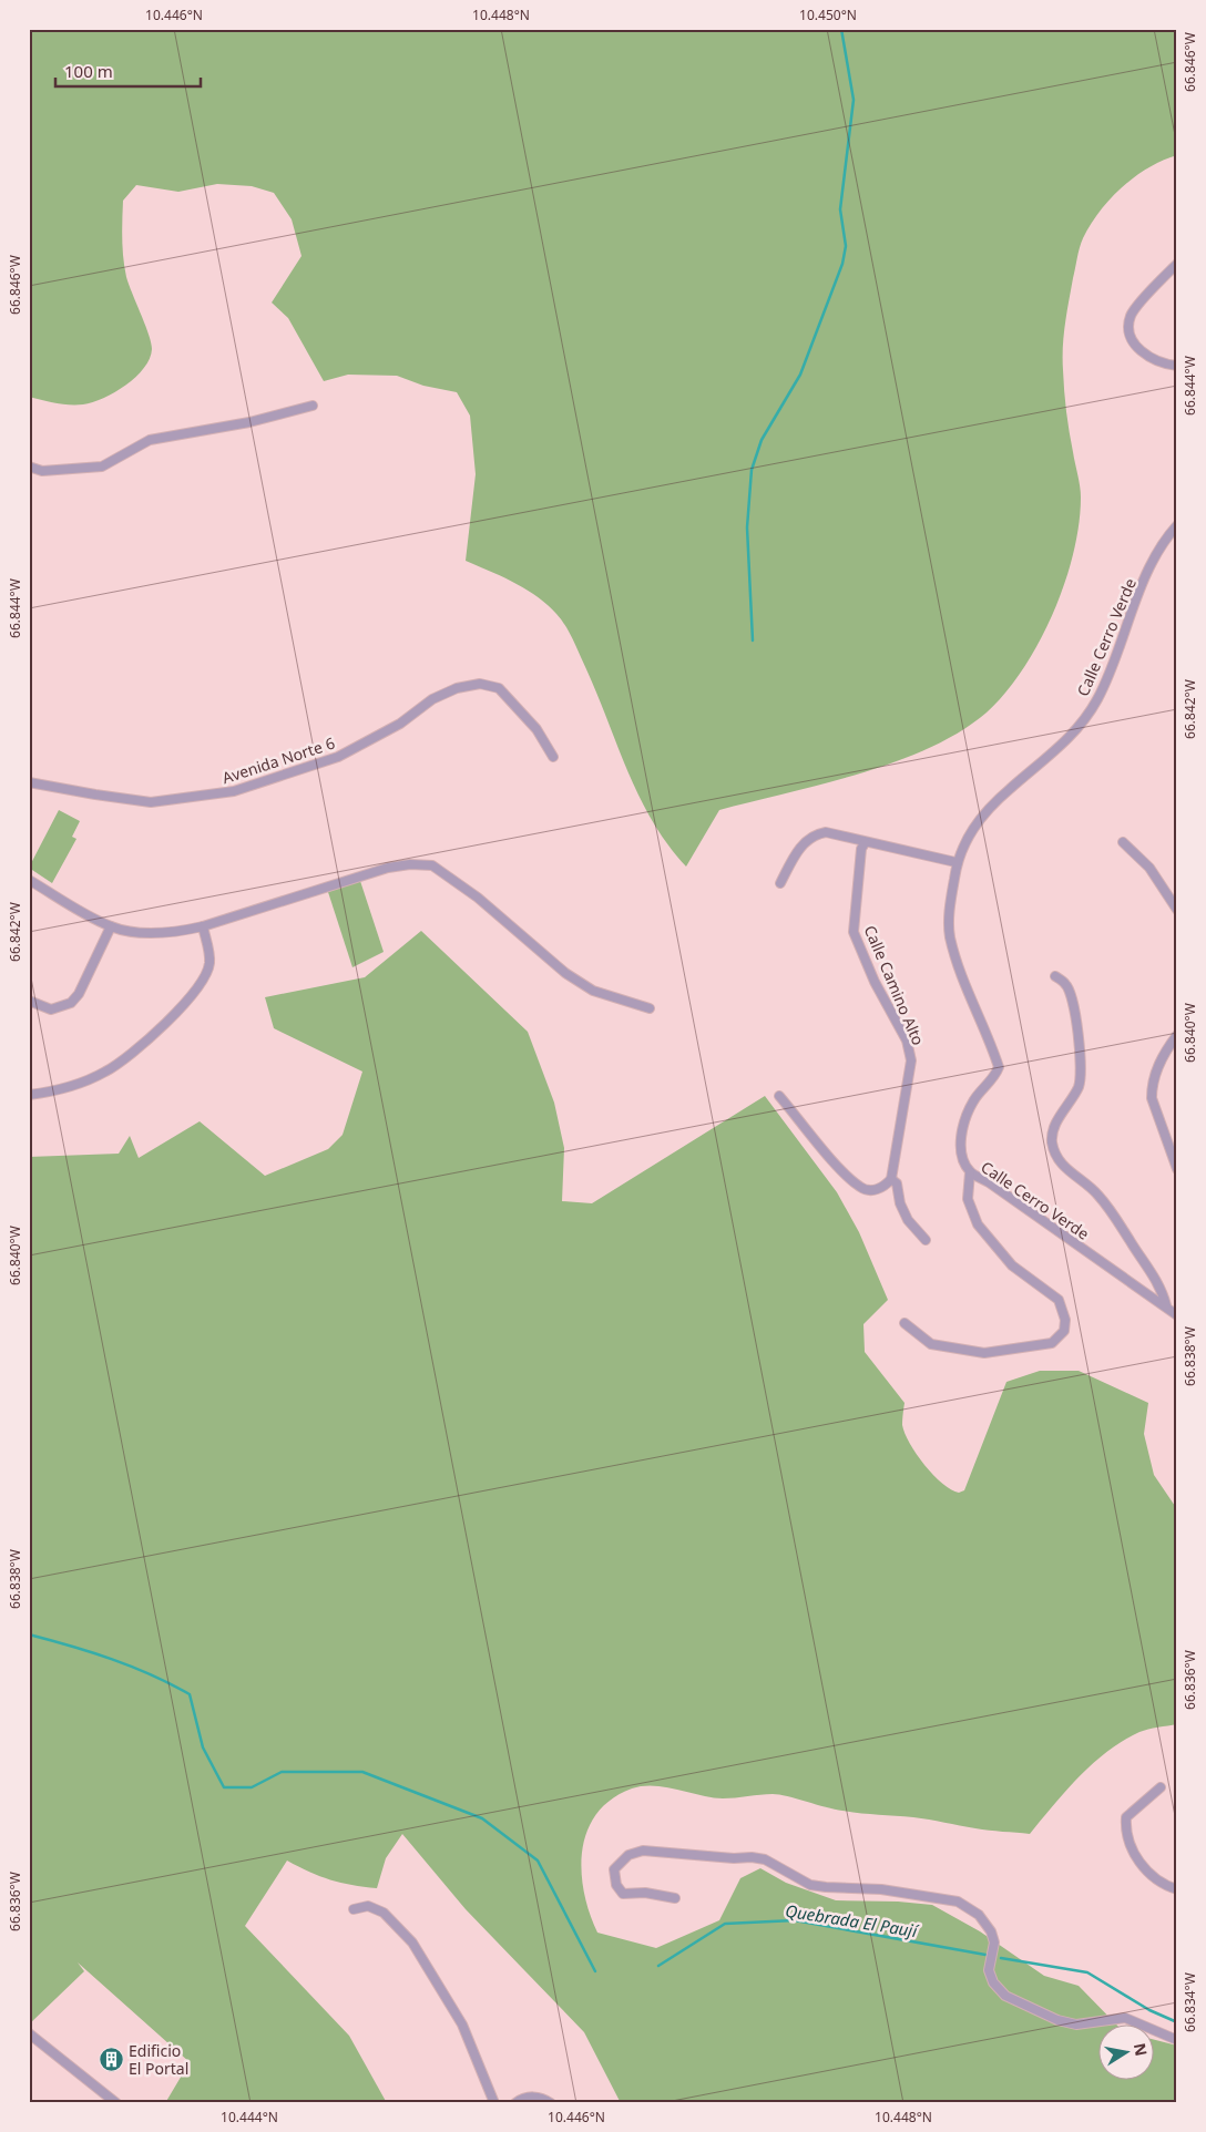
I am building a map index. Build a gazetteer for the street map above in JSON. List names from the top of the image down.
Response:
{
  "streets": {
    "street": ["Calle Cerro Verde", "Avenida Norte 6", "Calle Camino Alto"]
  },
  "water": ["Quebrada El Paují"],
  "places": {
    "building": ["Edificio El Portal"]
  },
  "scale_bar": "100 m",
  "north": "right",
  "coordinates": [
    "10.446°N",
    "10.448°N",
    "10.450°N",
    "66.846°W",
    "66.844°W",
    "66.842°W",
    "66.840°W",
    "66.838°W",
    "66.836°W",
    "66.834°W",
    "10.444°N"
  ]
}
